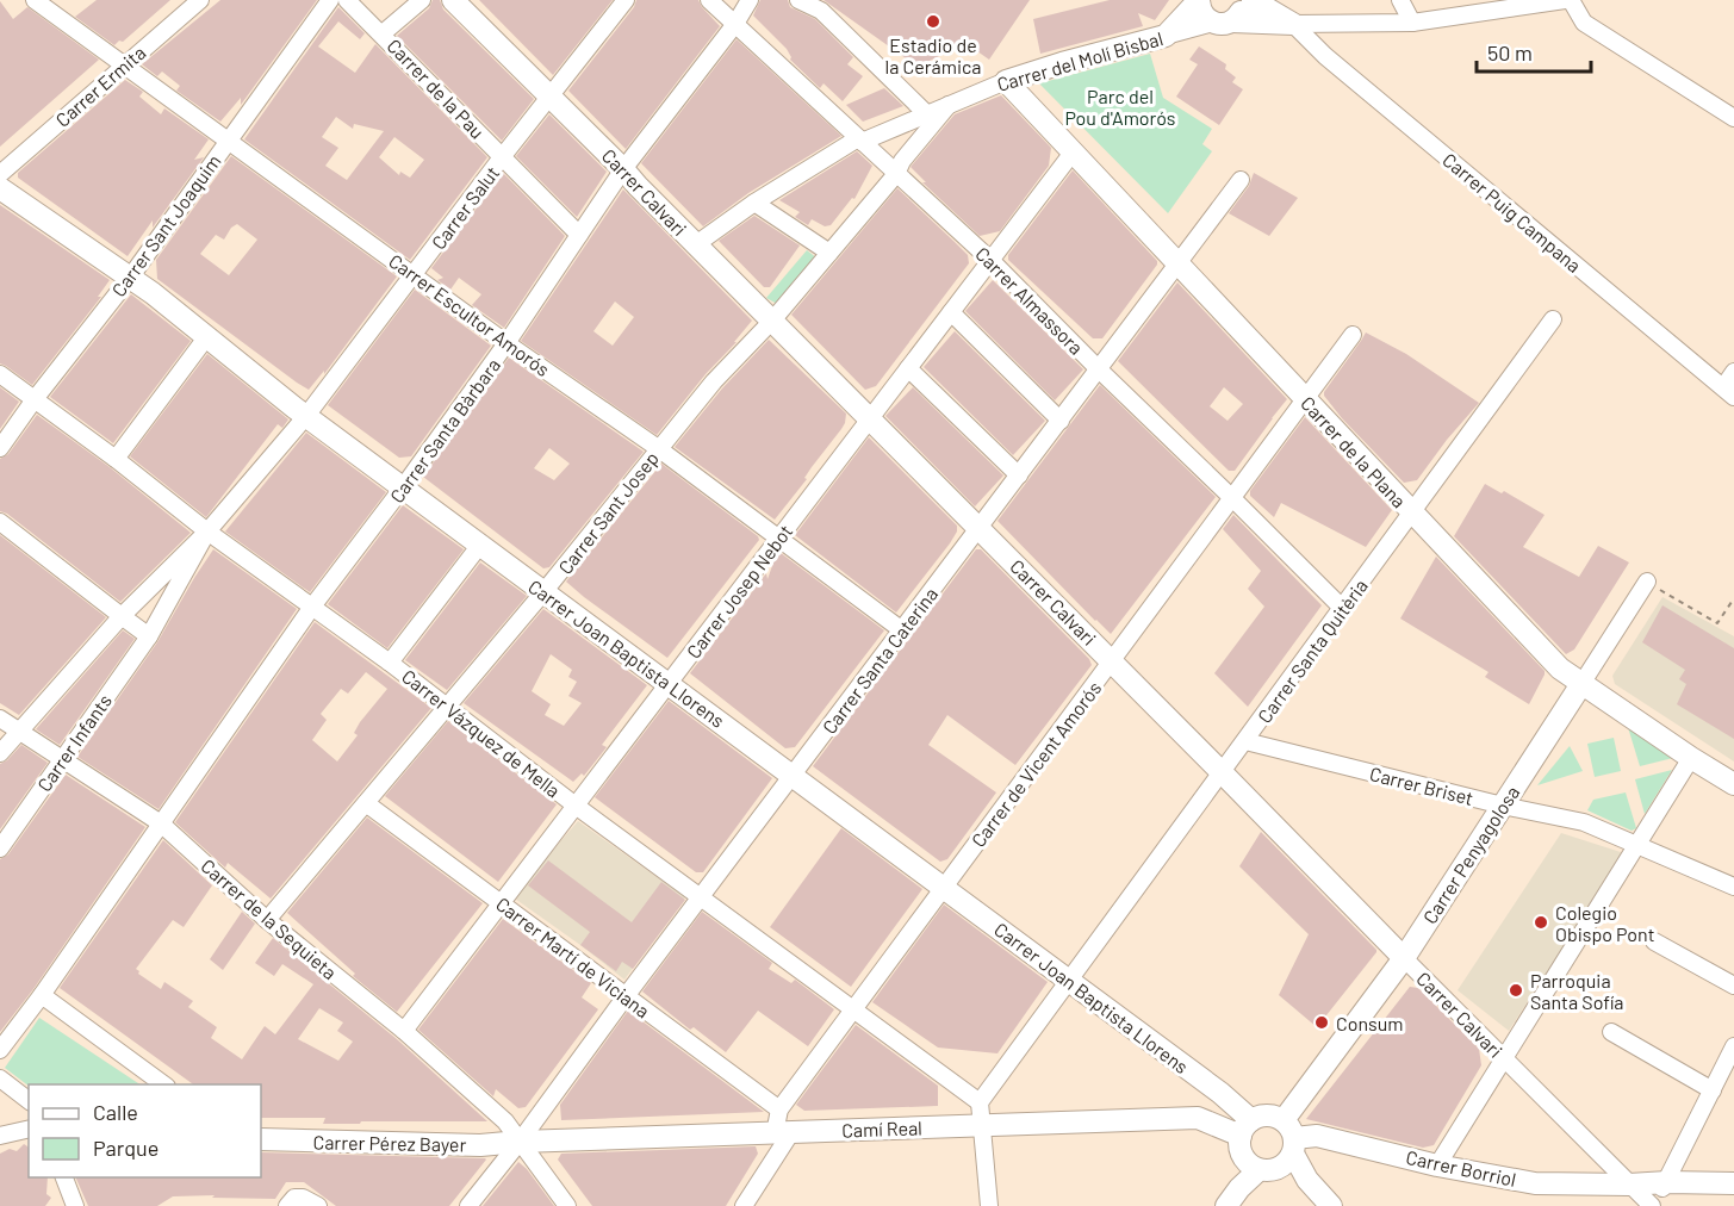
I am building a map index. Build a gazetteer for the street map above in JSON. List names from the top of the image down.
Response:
{
  "streets": {
    "street": [
      "Carrer del Molí Bisbal",
      "Carrer Ermita",
      "Carrer de la Pau",
      "Carrer Calvari",
      "Carrer Salut",
      "Carrer Puig Campana",
      "Carrer Sant Joaquim",
      "Carrer Almassora",
      "Carrer Escultor Amorós",
      "Carrer Santa Bàrbara",
      "Carrer de la Plana",
      "Carrer Sant Josep",
      "Carrer Josep Nebot",
      "Carrer Santa Quitèria",
      "Carrer Joan Baptista Llorens",
      "Carrer Santa Caterina",
      "Carrer Vázquez de Mella",
      "Carrer Infants",
      "Carrer de Vicent Amorós",
      "Carrer Briset",
      "Carrer Penyagolosa",
      "Carrer de la Sequieta",
      "Carrer Martí de Viciana",
      "Camí Real",
      "Carrer Pérez Bayer",
      "Carrer Borriol"
    ]
  },
  "crossings": [
    ["Carrer del Molí Bisbal", "Carrer Calvari"],
    ["Carrer del Molí Bisbal", "Carrer Puig Campana"],
    ["Carrer del Molí Bisbal", "Carrer Almassora"],
    ["Carrer del Molí Bisbal", "Carrer de la Plana"],
    ["Carrer del Molí Bisbal", "Carrer Sant Josep"],
    ["Carrer Ermita", "Carrer Escultor Amorós"],
    ["Carrer de la Pau", "Carrer Salut"],
    ["Carrer de la Pau", "Carrer Santa Bàrbara"],
    ["Carrer Calvari", "Carrer Salut"],
    ["Carrer Calvari", "Carrer Santa Bàrbara"],
    ["Carrer Calvari", "Carrer Sant Josep"],
    ["Carrer Calvari", "Carrer Josep Nebot"],
    ["Carrer Calvari", "Carrer Santa Quitèria"],
    ["Carrer Calvari", "Carrer Santa Caterina"],
    ["Carrer Calvari", "Carrer de Vicent Amorós"],
    ["Carrer Calvari", "Carrer Penyagolosa"],
    ["Carrer Calvari", "Carrer Borriol"],
    ["Carrer Salut", "Carrer Escultor Amorós"],
    ["Carrer Salut", "Carrer Joan Baptista Llorens"],
    ["Carrer Salut", "Carrer Vázquez de Mella"],
    ["Carrer Salut", "Carrer Infants"],
    ["Carrer Sant Joaquim", "Carrer Escultor Amorós"],
    ["Carrer Sant Joaquim", "Carrer Joan Baptista Llorens"],
    ["Carrer Sant Joaquim", "Carrer Vázquez de Mella"],
    ["Carrer Almassora", "Carrer Santa Bàrbara"],
    ["Carrer Almassora", "Carrer Sant Josep"],
    ["Carrer Almassora", "Carrer Josep Nebot"],
    ["Carrer Almassora", "Carrer Santa Quitèria"],
    ["Carrer Almassora", "Carrer Santa Caterina"],
    ["Carrer Almassora", "Carrer de Vicent Amorós"],
    ["Carrer Escultor Amorós", "Carrer Santa Bàrbara"],
    ["Carrer Escultor Amorós", "Carrer Sant Josep"],
    ["Carrer Escultor Amorós", "Carrer Josep Nebot"],
    ["Carrer Escultor Amorós", "Carrer Santa Caterina"],
    ["Carrer Santa Bàrbara", "Carrer Joan Baptista Llorens"],
    ["Carrer Santa Bàrbara", "Carrer Vázquez de Mella"],
    ["Carrer Santa Bàrbara", "Carrer de la Sequieta"],
    ["Carrer de la Plana", "Carrer Josep Nebot"],
    ["Carrer de la Plana", "Carrer Santa Quitèria"],
    ["Carrer de la Plana", "Carrer Santa Caterina"],
    ["Carrer de la Plana", "Carrer de Vicent Amorós"],
    ["Carrer de la Plana", "Carrer Penyagolosa"],
    ["Carrer Sant Josep", "Carrer Joan Baptista Llorens"],
    ["Carrer Sant Josep", "Carrer Vázquez de Mella"],
    ["Carrer Sant Josep", "Carrer de la Sequieta"],
    ["Carrer Sant Josep", "Carrer Martí de Viciana"],
    ["Carrer Josep Nebot", "Carrer Joan Baptista Llorens"],
    ["Carrer Josep Nebot", "Carrer Vázquez de Mella"],
    ["Carrer Josep Nebot", "Carrer de la Sequieta"],
    ["Carrer Josep Nebot", "Carrer Martí de Viciana"],
    ["Carrer Santa Quitèria", "Carrer Joan Baptista Llorens"],
    ["Carrer Santa Quitèria", "Carrer Vázquez de Mella"],
    ["Carrer Santa Quitèria", "Carrer Briset"],
    ["Carrer Joan Baptista Llorens", "Carrer Santa Caterina"],
    ["Carrer Joan Baptista Llorens", "Carrer de Vicent Amorós"],
    ["Carrer Joan Baptista Llorens", "Camí Real"],
    ["Carrer Joan Baptista Llorens", "Carrer Borriol"],
    ["Carrer Santa Caterina", "Carrer Vázquez de Mella"],
    ["Carrer Santa Caterina", "Carrer de la Sequieta"],
    ["Carrer Santa Caterina", "Carrer Martí de Viciana"],
    ["Carrer Santa Caterina", "Camí Real"],
    ["Carrer Santa Caterina", "Carrer Pérez Bayer"],
    ["Carrer Vázquez de Mella", "Carrer Infants"],
    ["Carrer Vázquez de Mella", "Carrer de Vicent Amorós"],
    ["Carrer Infants", "Carrer de la Sequieta"],
    ["Carrer de Vicent Amorós", "Carrer Martí de Viciana"],
    ["Carrer de Vicent Amorós", "Camí Real"],
    ["Carrer Briset", "Carrer Penyagolosa"],
    ["Carrer Penyagolosa", "Carrer Borriol"],
    ["Carrer de la Sequieta", "Camí Real"],
    ["Carrer de la Sequieta", "Carrer Pérez Bayer"],
    ["Camí Real", "Carrer Pérez Bayer"],
    ["Camí Real", "Carrer Borriol"]
  ],
  "parks": ["Parc del Pou d'Amorós"],
  "places": [
    "Estadio de la Cerámica",
    "Colegio Obispo Pont",
    "Parroquia Santa Sofía",
    "Consum"
  ],
  "legend": ["Calle", "Parque"],
  "scale_bar": "50 m"
}
